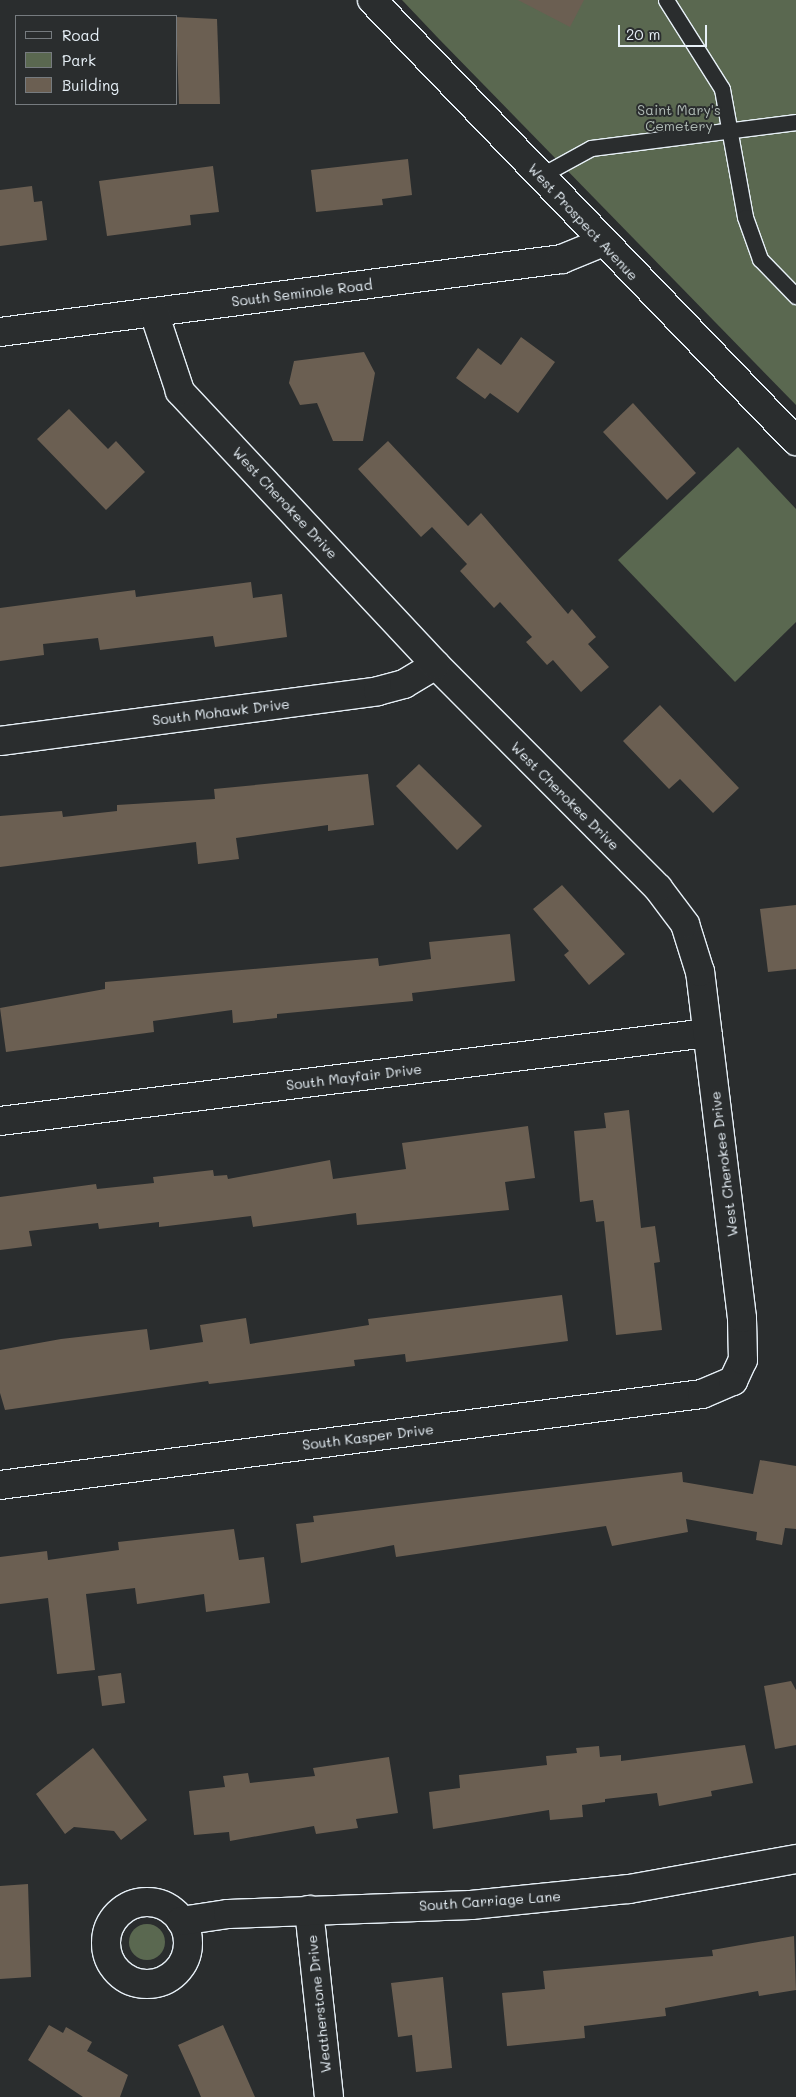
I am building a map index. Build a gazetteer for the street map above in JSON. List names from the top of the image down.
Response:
{
  "streets": {
    "street": [
      "West Prospect Avenue",
      "South Seminole Road",
      "West Cherokee Drive",
      "South Mohawk Drive",
      "South Mayfair Drive",
      "South Kasper Drive",
      "South Carriage Lane",
      "Weatherstone Drive"
    ]
  },
  "crossings": [
    ["West Prospect Avenue", "South Seminole Road"],
    ["South Seminole Road", "West Cherokee Drive"],
    ["West Cherokee Drive", "South Mohawk Drive"],
    ["West Cherokee Drive", "South Mayfair Drive"],
    ["West Cherokee Drive", "South Kasper Drive"],
    ["South Carriage Lane", "Weatherstone Drive"]
  ],
  "parks": ["Saint Mary's Cemetery"],
  "legend": ["Road", "Park", "Building"],
  "scale_bar": "20 m"
}
